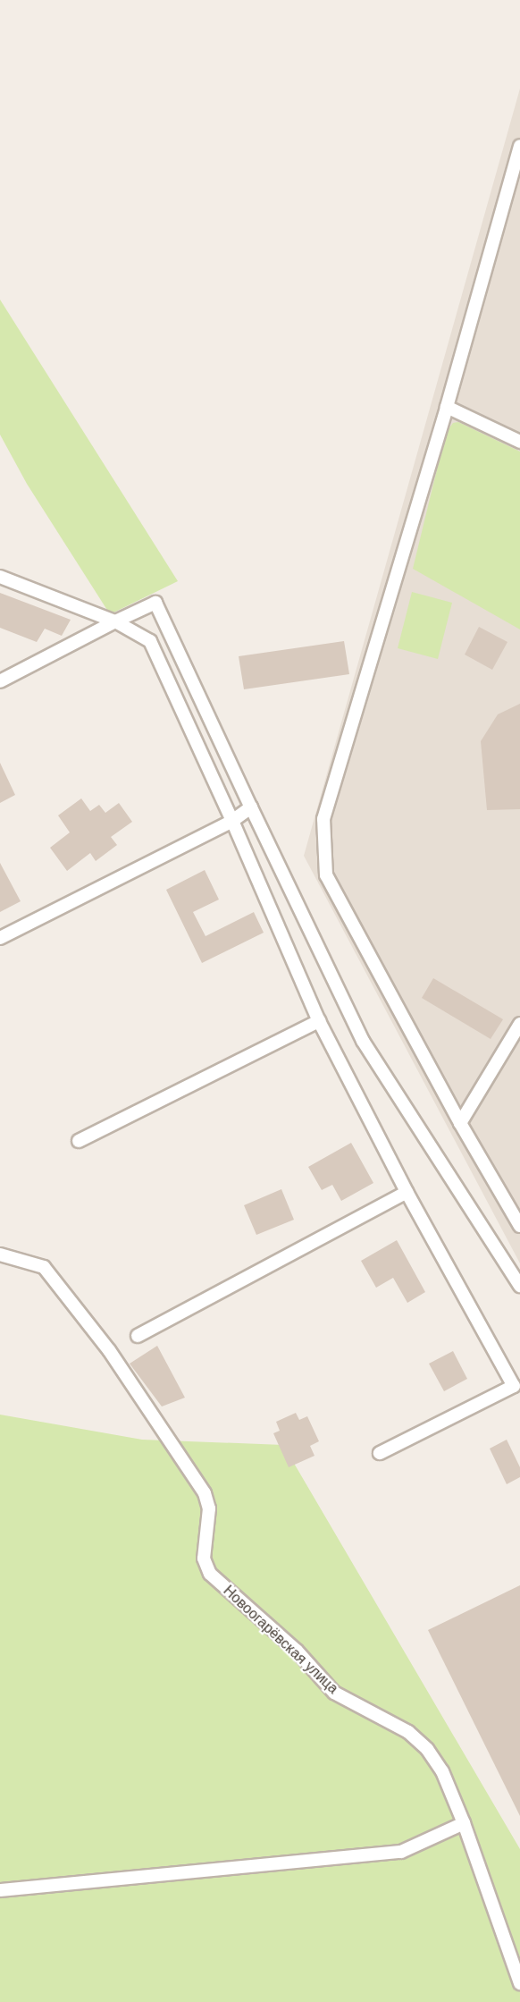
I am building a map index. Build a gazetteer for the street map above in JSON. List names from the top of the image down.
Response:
{
  "streets": {
    "street": ["Новоогарёвская улица"]
  }
}
